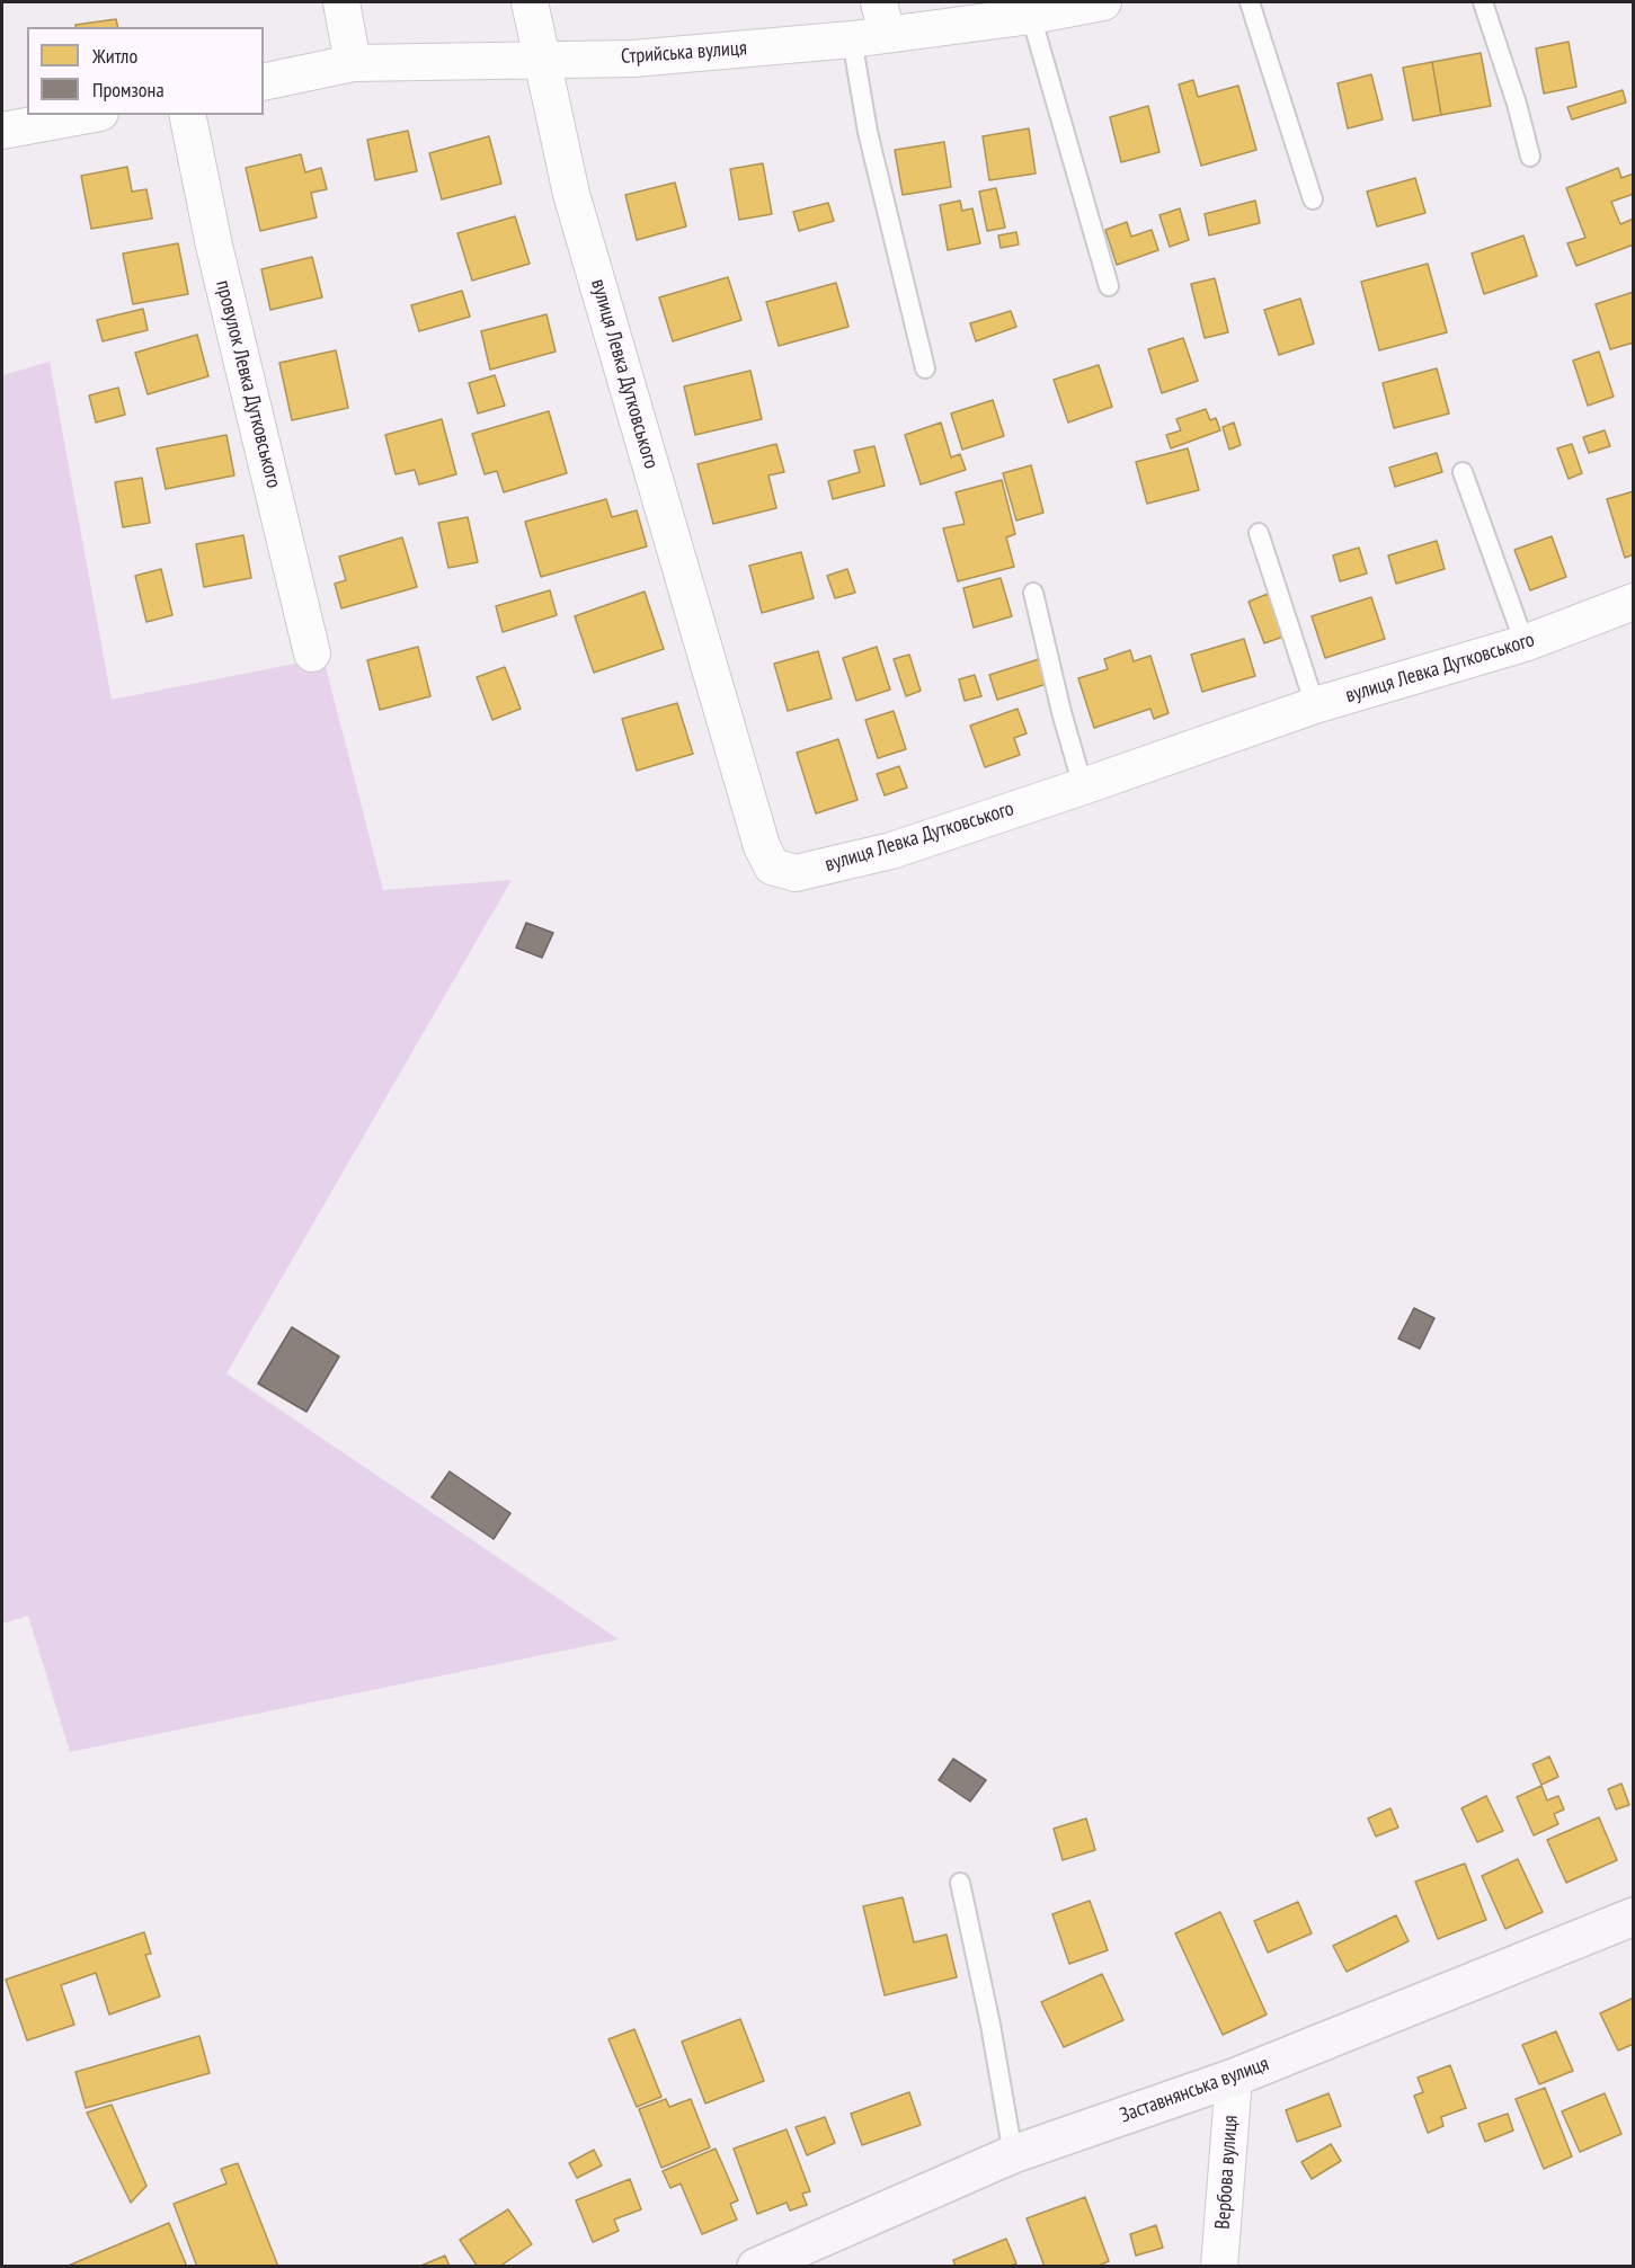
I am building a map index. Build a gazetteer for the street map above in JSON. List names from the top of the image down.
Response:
{
  "streets": {
    "street": [
      "Стрийська вулиця",
      "вулиця Левка Дутковського",
      "провулок Левка Дутковського",
      "Заставнянська вулиця",
      "Вербова вулиця"
    ]
  },
  "crossings": [
    ["Стрийська вулиця", "вулиця Левка Дутковського"],
    ["Заставнянська вулиця", "Вербова вулиця"]
  ],
  "legend": ["Житло", "Промзона"]
}
